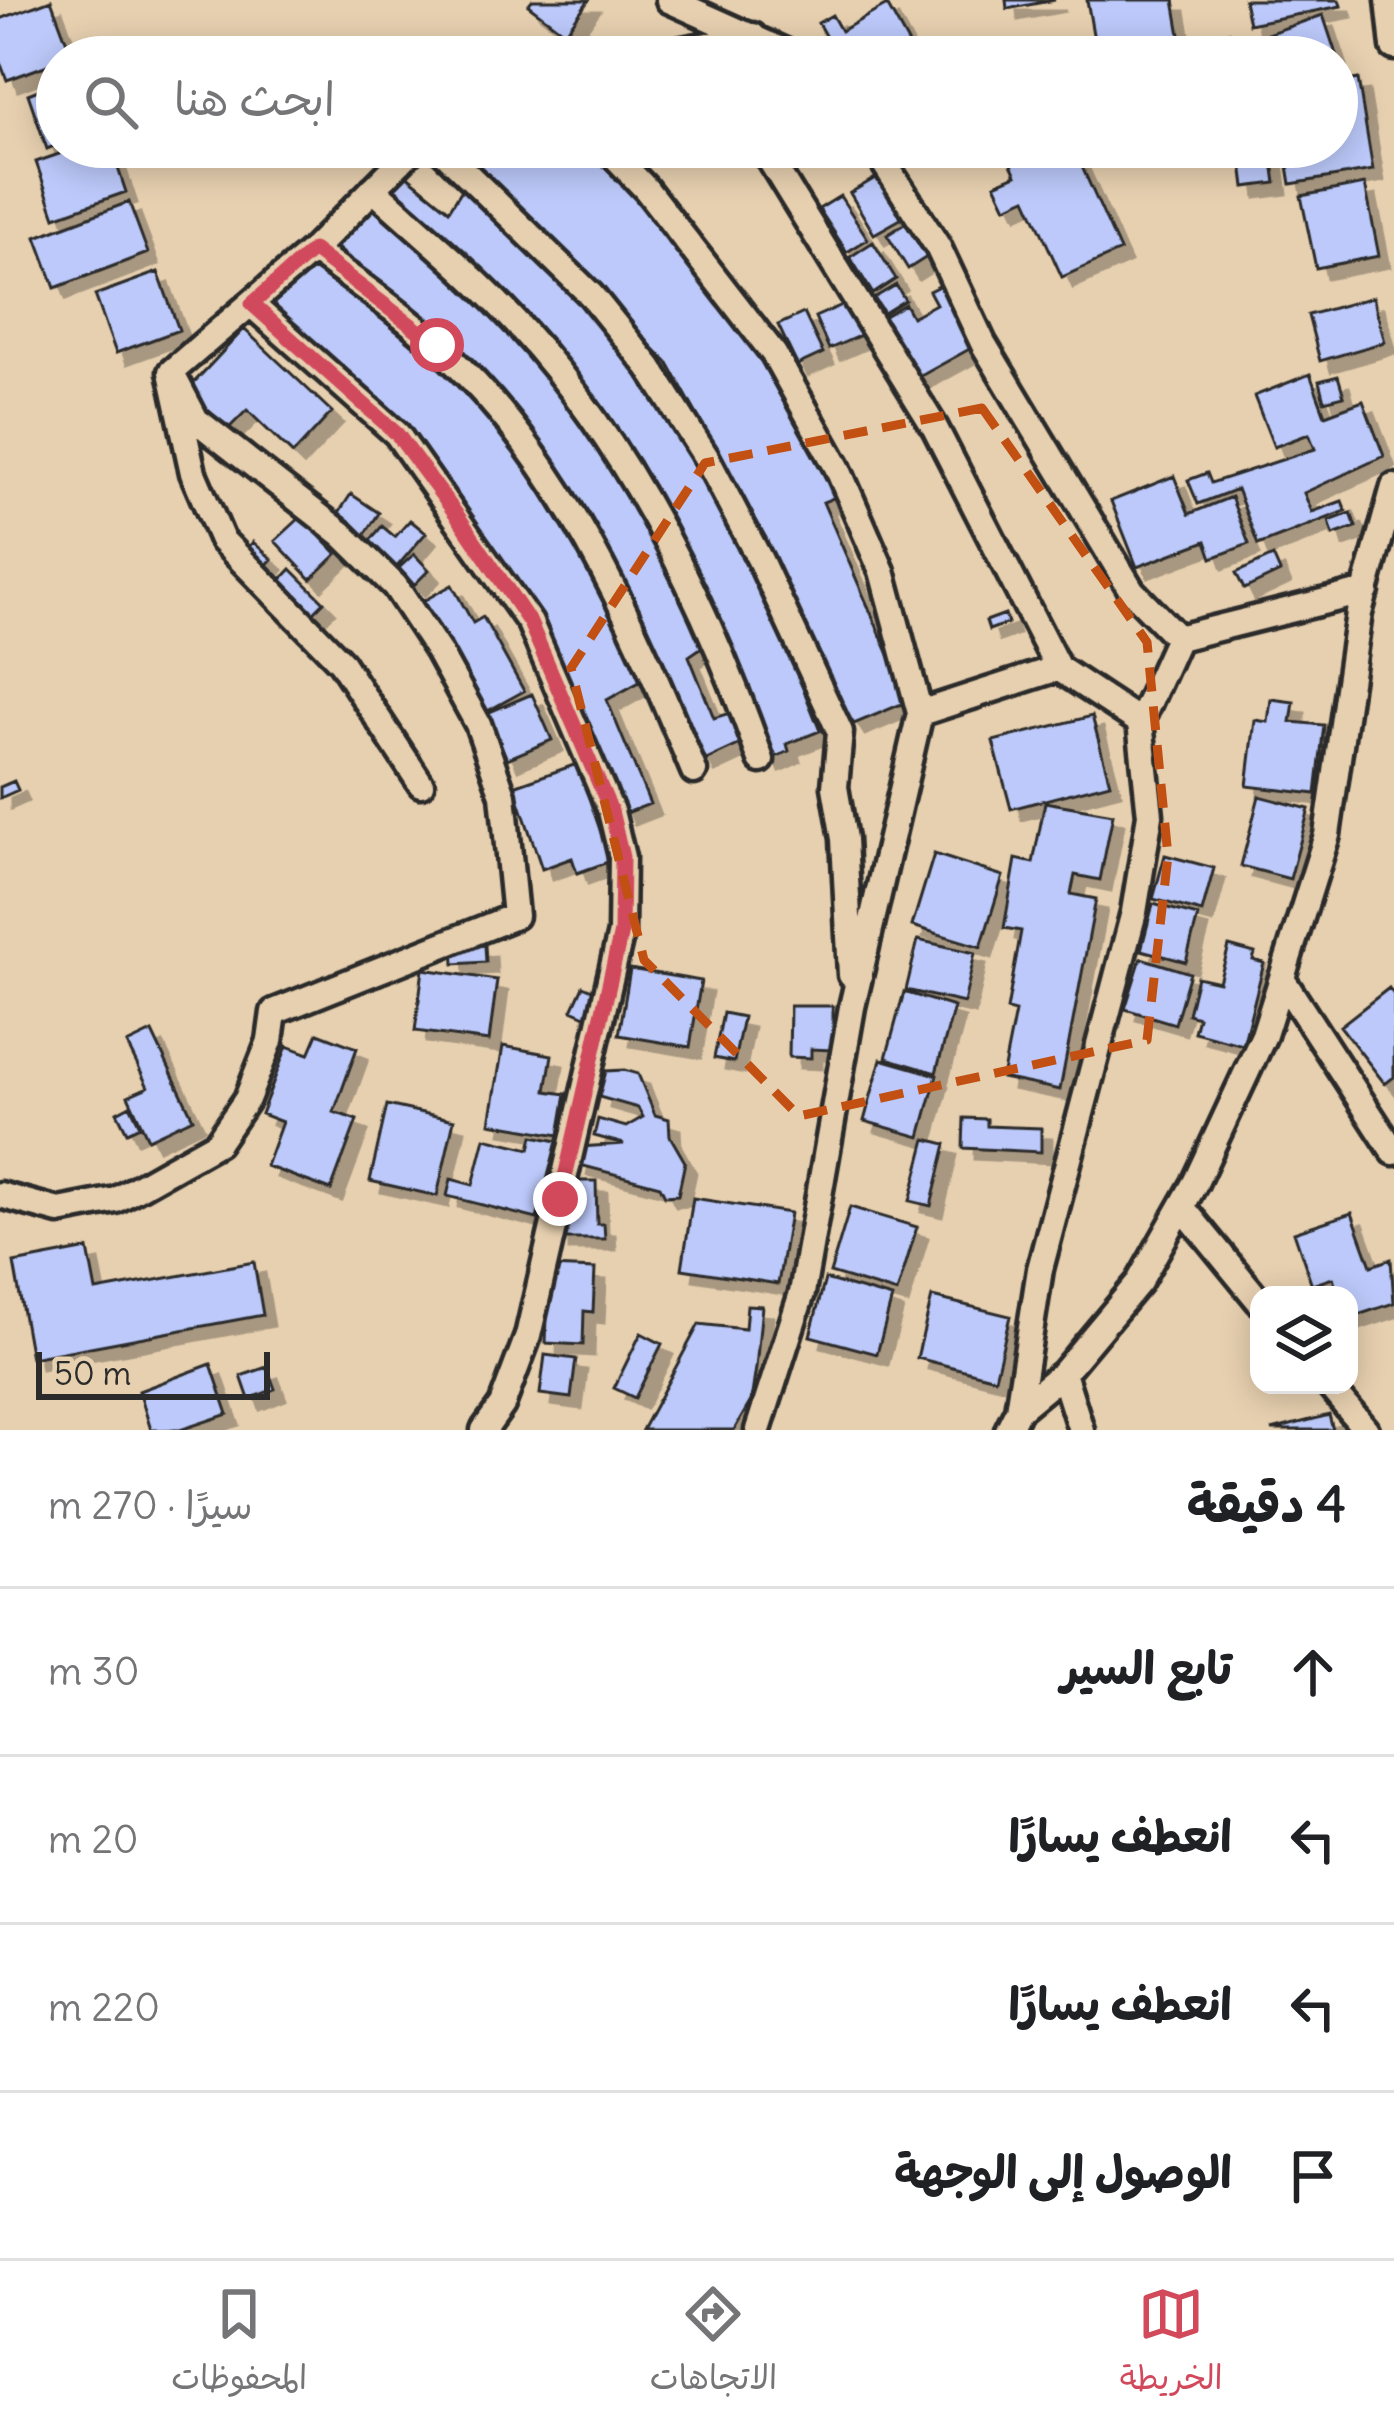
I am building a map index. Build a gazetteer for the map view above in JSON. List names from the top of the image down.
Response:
{
  "scale_bar": "50 m",
  "page": {
    "search": "ابحث هنا",
    "scale": "50 m",
    "heading": ["4 دقيقة", "سيرًا · 270 m"],
    "list": [
      ["تابع السير", "30 m"],
      ["انعطف يسارًا", "20 m"],
      ["انعطف يسارًا", "220 m"],
      "الوصول إلى الوجهة"
    ],
    "nav": ["الخريطة", "الاتجاهات", "المحفوظات"]
  }
}
